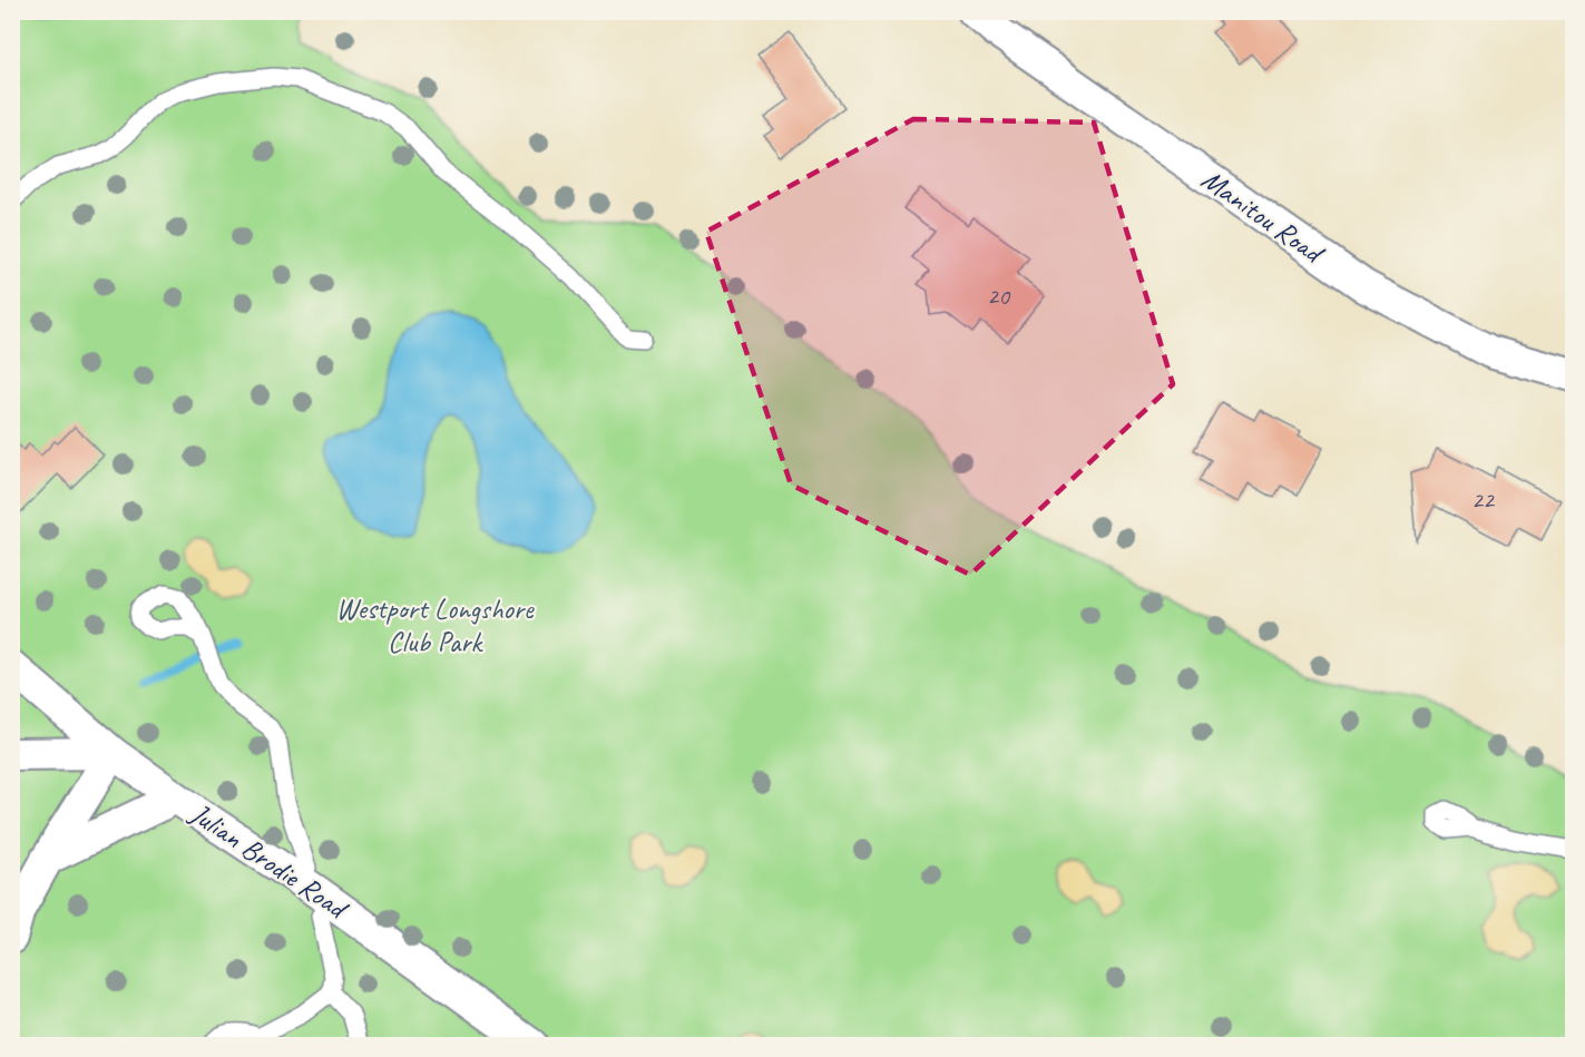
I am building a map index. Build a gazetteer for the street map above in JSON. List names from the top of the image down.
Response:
{
  "streets": {
    "street": ["Manitou Road", "Julian Brodie Road"]
  },
  "parks": ["Westport Longshore Club Park"],
  "house_numbers": ["20", "22"]
}
